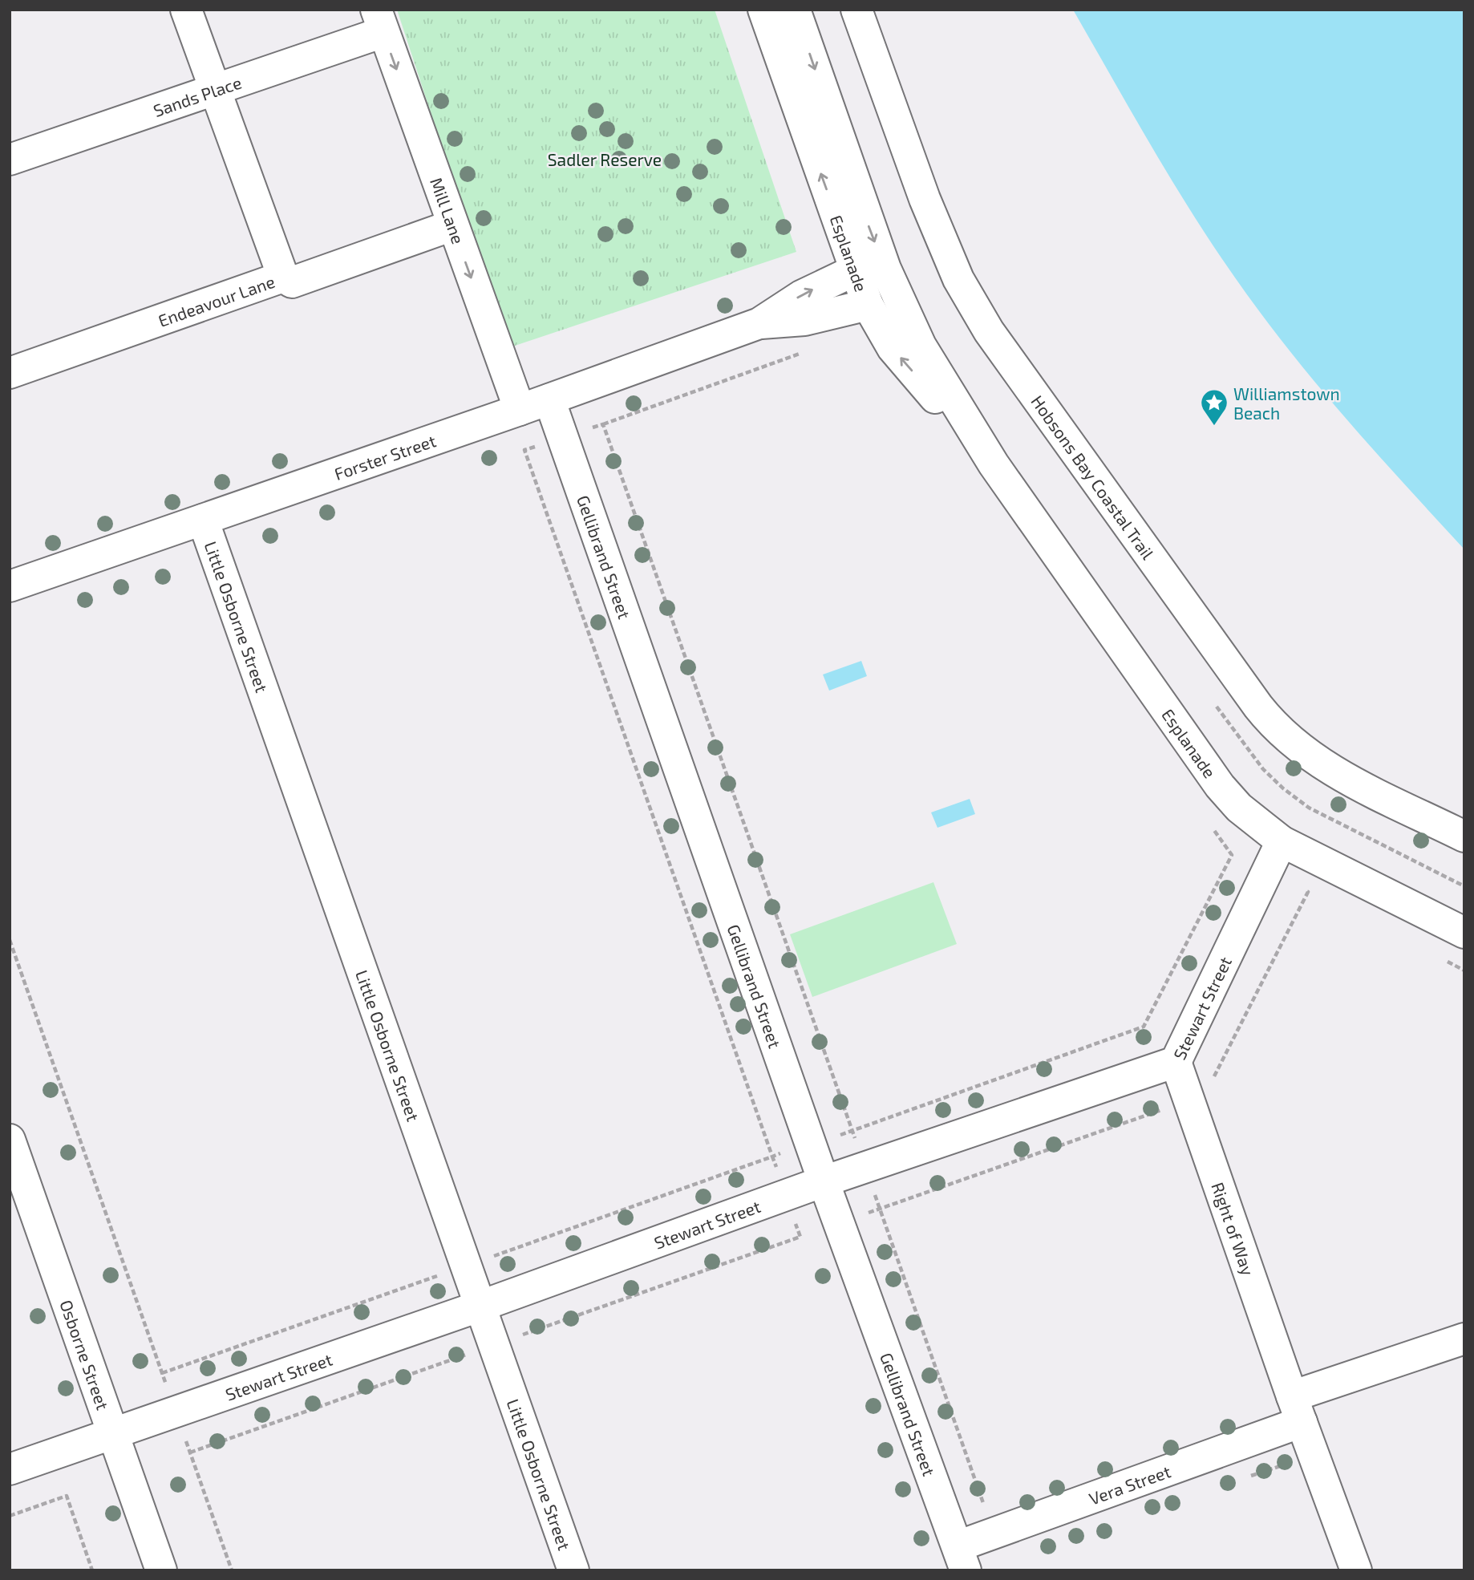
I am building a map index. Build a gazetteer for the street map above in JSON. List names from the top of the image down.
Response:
{
  "streets": {
    "street": [
      "Sands Place",
      "Mill Lane",
      "Esplanade",
      "Endeavour Lane",
      "Forster Street",
      "Hobsons Bay Coastal Trail",
      "Gellibrand Street",
      "Little Osborne Street",
      "Stewart Street",
      "Right of Way",
      "Osborne Street",
      "Vera Street"
    ]
  },
  "crossings": [
    ["Sands Place", "Mill Lane"],
    ["Mill Lane", "Endeavour Lane"],
    ["Mill Lane", "Forster Street"],
    ["Esplanade", "Forster Street"],
    ["Esplanade", "Stewart Street"],
    ["Forster Street", "Gellibrand Street"],
    ["Forster Street", "Little Osborne Street"],
    ["Gellibrand Street", "Stewart Street"],
    ["Gellibrand Street", "Vera Street"],
    ["Little Osborne Street", "Stewart Street"],
    ["Stewart Street", "Right of Way"],
    ["Stewart Street", "Osborne Street"],
    ["Right of Way", "Vera Street"]
  ],
  "parks": ["Sadler Reserve"],
  "places": {
    "place": ["Williamstown Beach"]
  }
}
